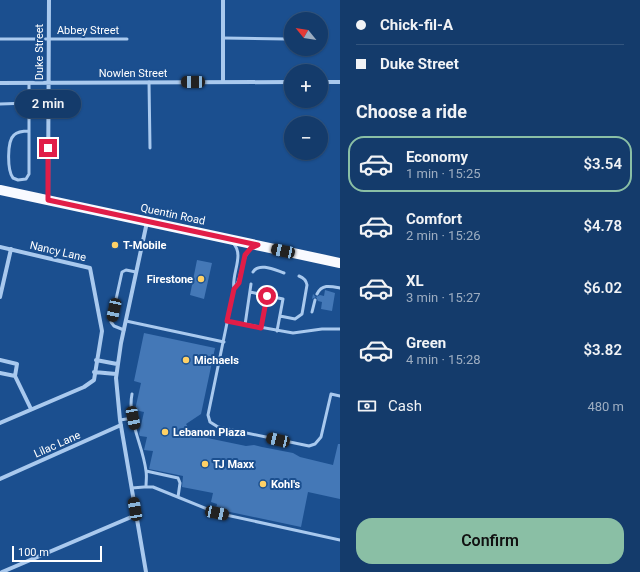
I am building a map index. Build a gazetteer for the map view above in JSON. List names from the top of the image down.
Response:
{
  "streets": {
    "highway": ["Quentin Road"],
    "street": [
      "Duke Street",
      "Nowlen Street",
      "Nancy Lane",
      "Lilac Lane"
    ],
    "lane": ["Abbey Street"]
  },
  "crossings": [
    ["Abbey Street", "Duke Street"],
    ["Duke Street", "Nowlen Street"],
    ["Duke Street", "Quentin Road"]
  ],
  "places": [
    "T-Mobile",
    "Firestone",
    "Michaels",
    "Lebanon Plaza",
    "TJ Maxx",
    "Kohl's"
  ],
  "scale_bar": "100 m",
  "north": "top left",
  "page": {
    "banner": ["Chick-fil-A", "Duke Street"],
    "map_buttons": ["+", "−"],
    "heading": "Choose a ride",
    "bubble": "2 min",
    "list": [
      {
        "name": "Economy",
        "note": "1 min · 15:25",
        "value": "$3.54"
      },
      {
        "name": "Comfort",
        "note": "2 min · 15:26",
        "value": "$4.78"
      },
      {
        "name": "XL",
        "note": "3 min · 15:27",
        "value": "$6.02"
      },
      {
        "name": "Green",
        "note": "4 min · 15:28",
        "value": "$3.82"
      }
    ],
    "pay": ["Cash", "480 m"],
    "buttons": "Confirm",
    "scale": "100 m"
  }
}
